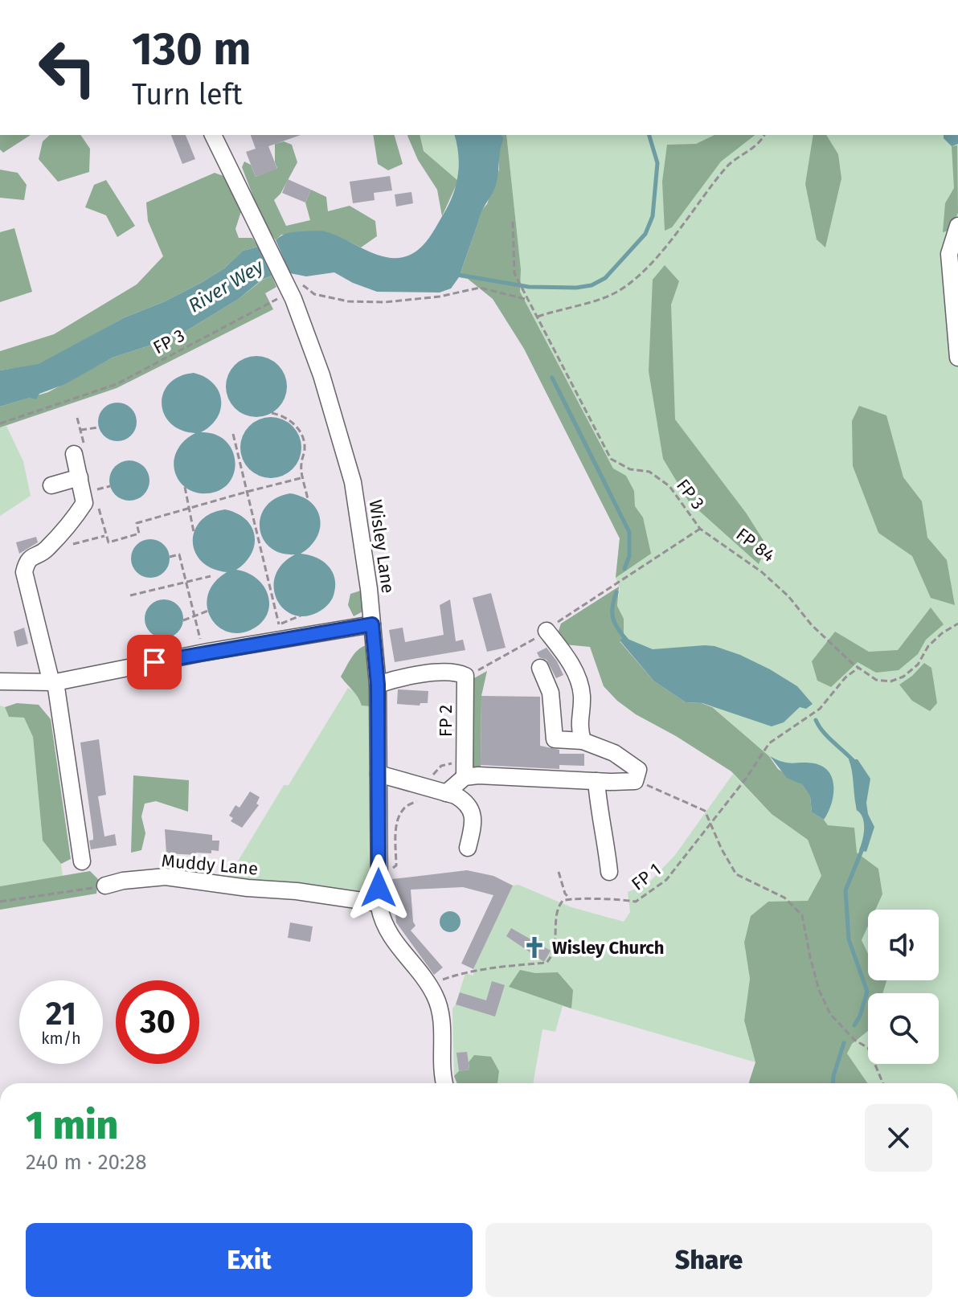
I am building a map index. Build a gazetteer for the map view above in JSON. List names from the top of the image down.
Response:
{
  "streets": {
    "street": ["Wisley Lane", "FP 2", "Muddy Lane"],
    "path": ["FP 3", "FP 84", "FP 1"]
  },
  "crossings": [
    ["FP 3", "FP 84"],
    ["FP 3", "Wisley Lane"],
    ["FP 84", "FP 1"],
    ["Wisley Lane", "FP 2"],
    ["Wisley Lane", "Muddy Lane"]
  ],
  "water": ["River Wey"],
  "places": {
    "church": ["Wisley Church"]
  },
  "page": {
    "turn": ["130 m", "Turn left"],
    "speed": "21 km/h",
    "limit": "30",
    "heading": ["1 min", "240 m · 20:28"],
    "buttons": ["Exit", "Share"]
  }
}
